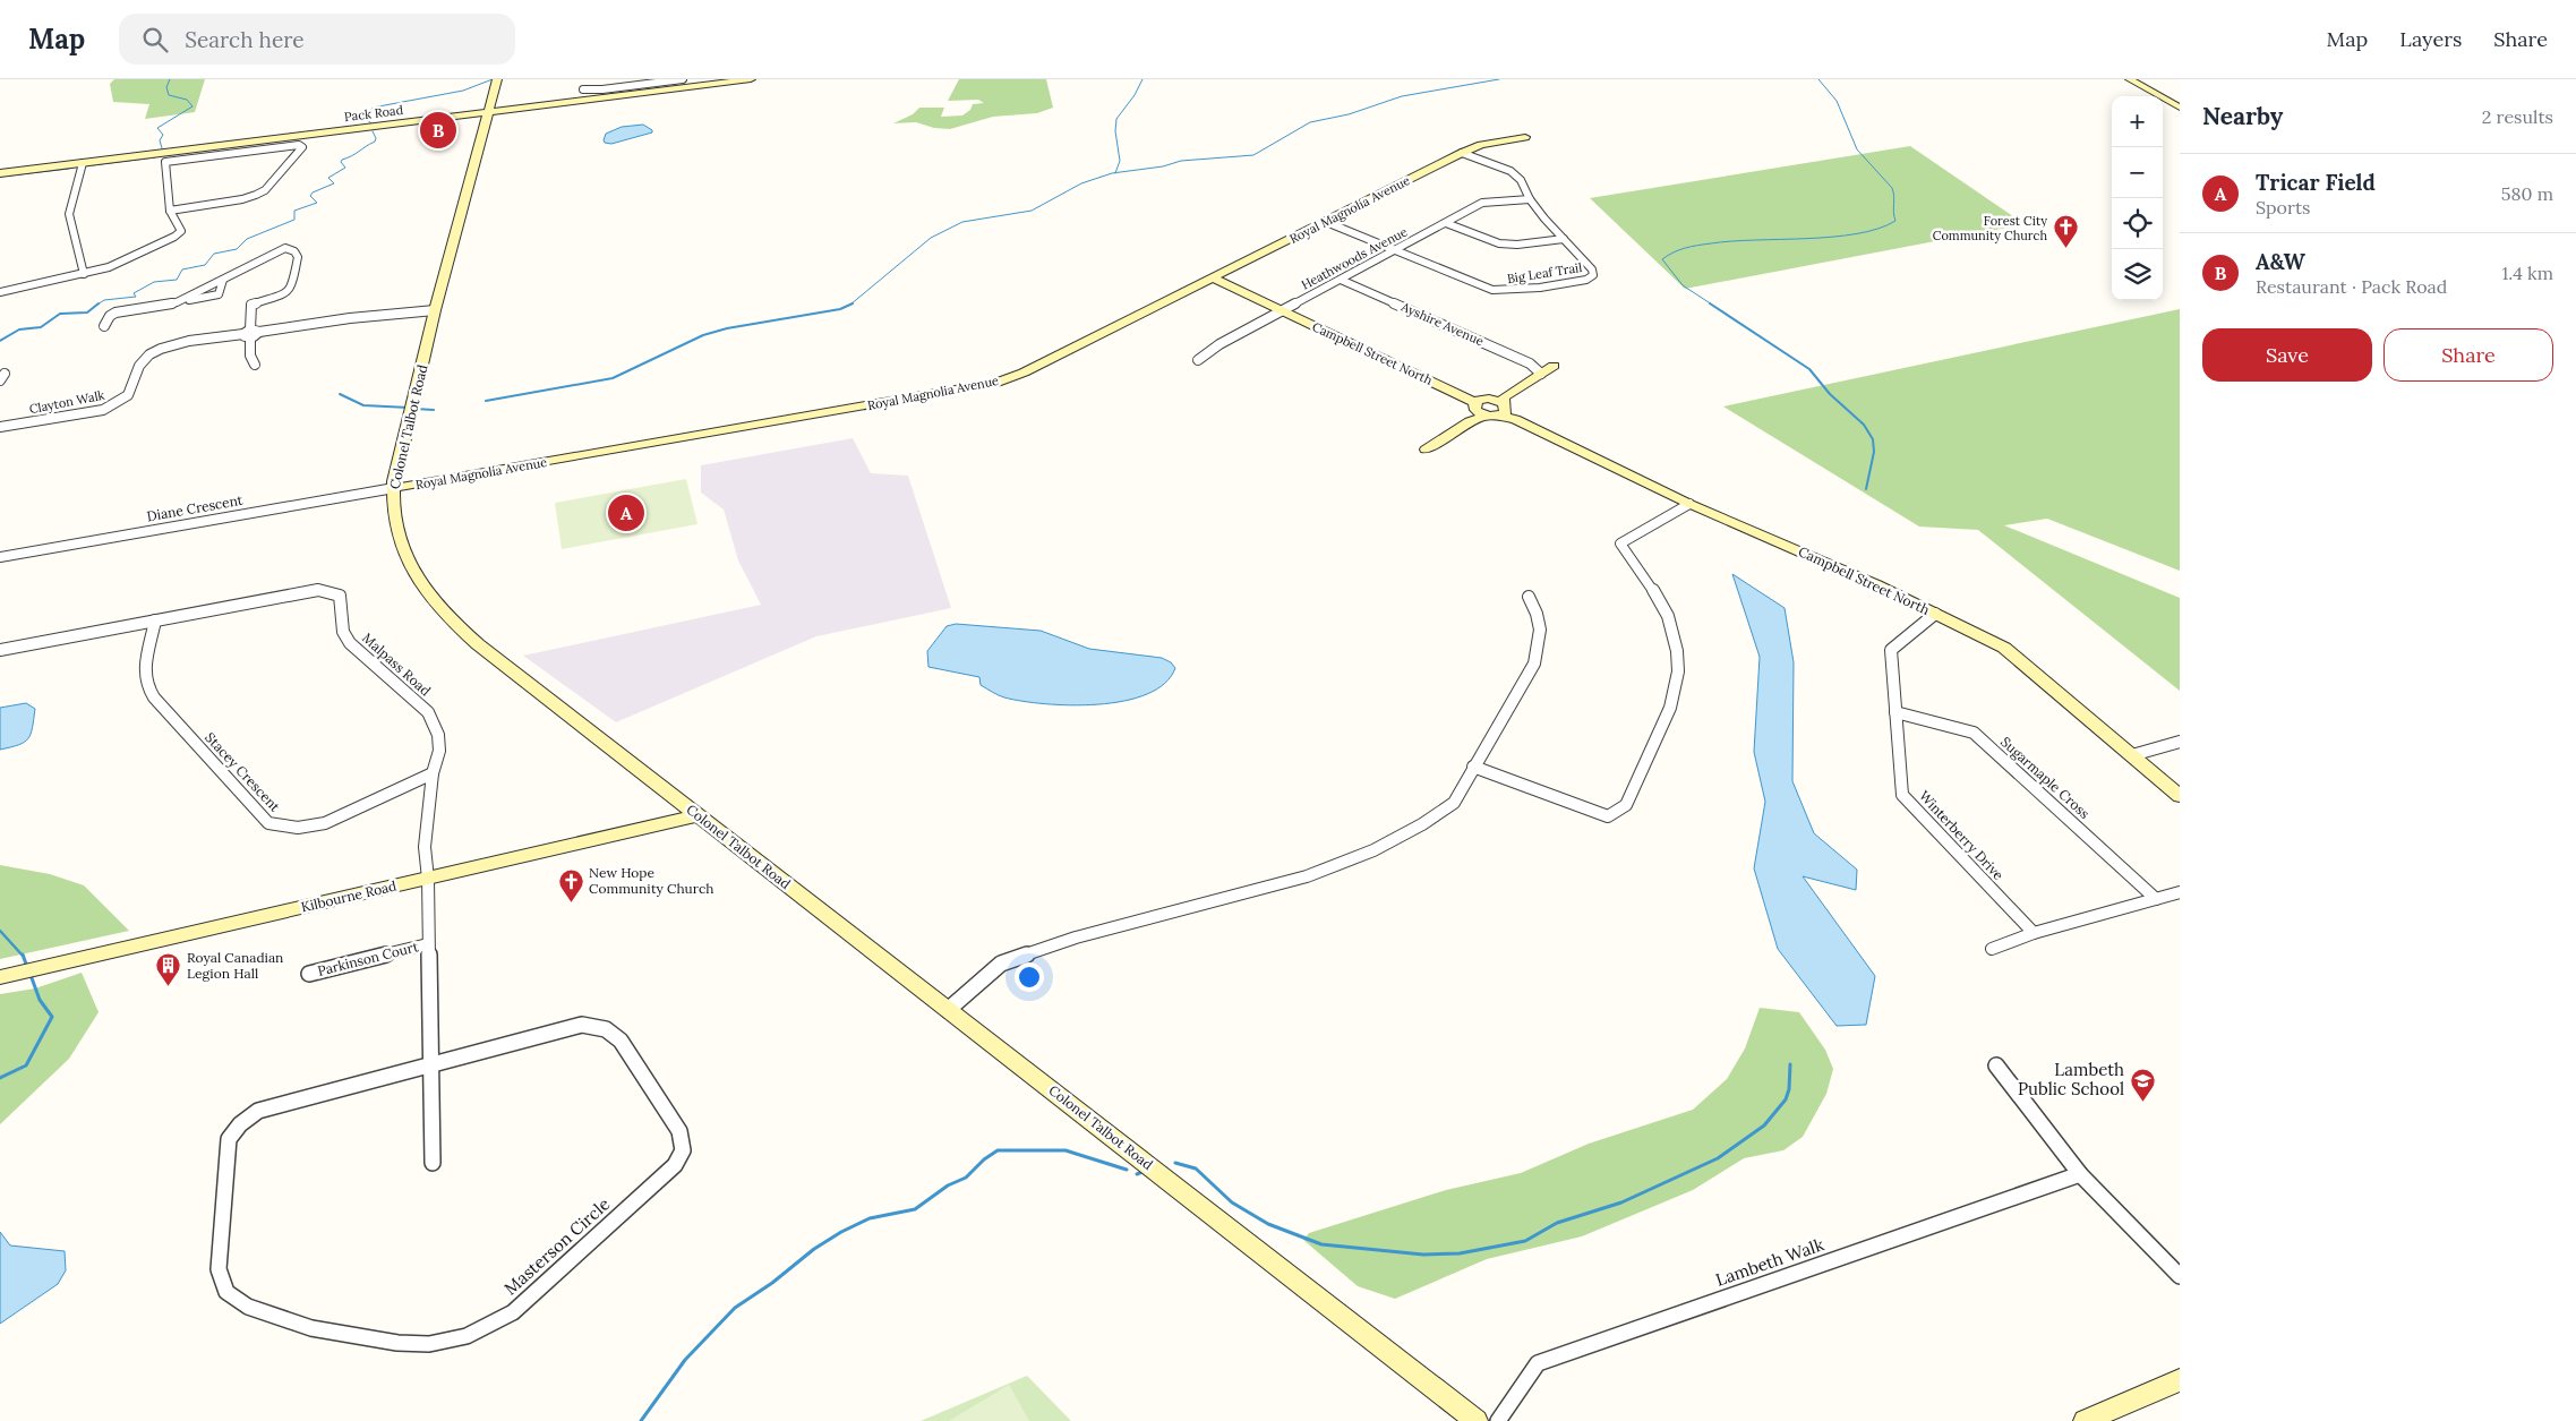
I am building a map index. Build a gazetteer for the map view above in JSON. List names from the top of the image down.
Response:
{
  "streets": {
    "street": [
      "Pack Road",
      "Royal Magnolia Avenue",
      "Heathwoods Avenue",
      "Big Leaf Trail",
      "Ayshire Avenue",
      "Campbell Street North",
      "Clayton Walk",
      "Colonel Talbot Road",
      "Diane Crescent",
      "Malpass Road",
      "Stacey Crescent",
      "Sugarmaple Cross",
      "Winterberry Drive",
      "Kilbourne Road",
      "Parkinson Court",
      "Masterson Circle",
      "Lambeth Walk"
    ]
  },
  "crossings": [
    ["Pack Road", "Colonel Talbot Road"],
    ["Royal Magnolia Avenue", "Big Leaf Trail"],
    ["Royal Magnolia Avenue", "Campbell Street North"],
    ["Royal Magnolia Avenue", "Colonel Talbot Road"],
    ["Royal Magnolia Avenue", "Diane Crescent"],
    ["Heathwoods Avenue", "Big Leaf Trail"],
    ["Heathwoods Avenue", "Ayshire Avenue"],
    ["Heathwoods Avenue", "Campbell Street North"],
    ["Ayshire Avenue", "Campbell Street North"],
    ["Campbell Street North", "Winterberry Drive"],
    ["Clayton Walk", "Colonel Talbot Road"],
    ["Colonel Talbot Road", "Diane Crescent"],
    ["Colonel Talbot Road", "Kilbourne Road"],
    ["Malpass Road", "Stacey Crescent"],
    ["Malpass Road", "Kilbourne Road"],
    ["Malpass Road", "Parkinson Court"],
    ["Malpass Road", "Masterson Circle"],
    ["Sugarmaple Cross", "Winterberry Drive"]
  ],
  "places": {
    "church": ["Forest City Community Church", "New Hope Community Church"],
    "building": ["Royal Canadian Legion Hall"],
    "school or university": ["Lambeth Public School"]
  },
  "page": {
    "header": "Map",
    "search": "Search here",
    "nav": ["Map", "Layers", "Share"],
    "heading": ["Nearby", "2 results"],
    "map_buttons": ["+", "−"],
    "pins": ["B", "A"],
    "list": [
      {
        "mark": "A",
        "name": "Tricar Field",
        "note": "Sports",
        "value": "580 m"
      },
      {
        "mark": "B",
        "name": "A&W",
        "note": "Restaurant · Pack Road",
        "value": "1.4 km"
      }
    ],
    "buttons": ["Save", "Share"]
  }
}
